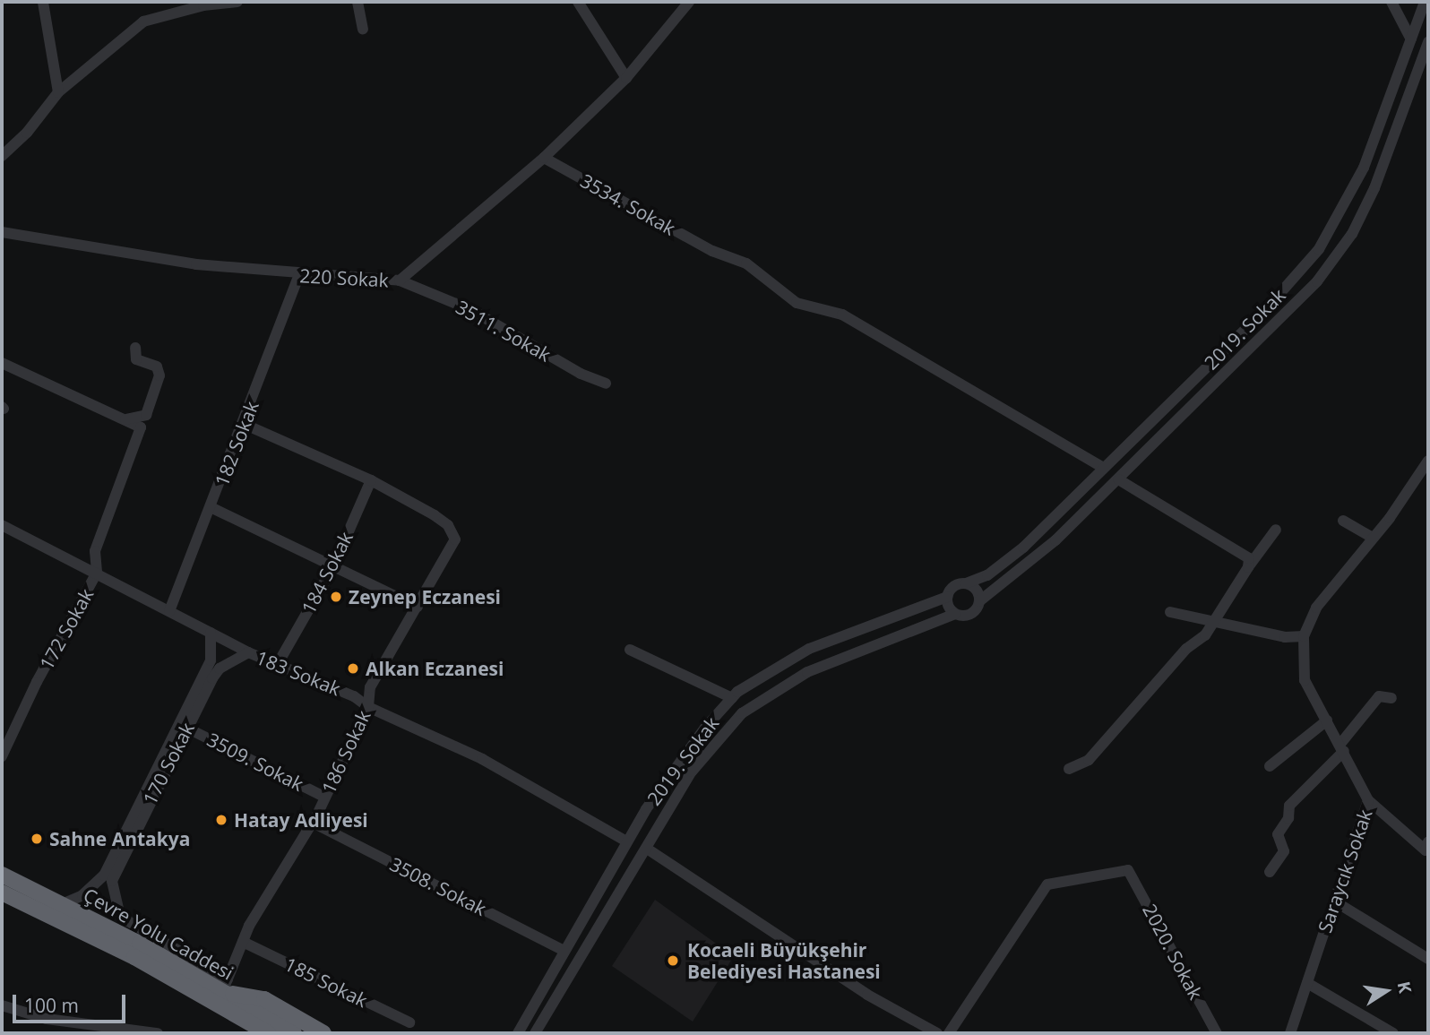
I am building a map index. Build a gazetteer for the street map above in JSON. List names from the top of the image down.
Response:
{
  "streets": {
    "highway": ["Çevre Yolu Caddesi"],
    "street": [
      "3534. Sokak",
      "220 Sokak",
      "2019. Sokak",
      "3511. Sokak",
      "182 Sokak",
      "184 Sokak",
      "172 Sokak",
      "183 Sokak",
      "186 Sokak",
      "3509. Sokak",
      "170 Sokak",
      "Saraycık Sokak",
      "3508. Sokak",
      "2020. Sokak",
      "185 Sokak"
    ]
  },
  "crossings": [
    ["3534. Sokak", "220 Sokak"],
    ["3534. Sokak", "2019. Sokak"],
    ["220 Sokak", "3511. Sokak"],
    ["220 Sokak", "182 Sokak"],
    ["2019. Sokak", "183 Sokak"],
    ["2019. Sokak", "3508. Sokak"],
    ["182 Sokak", "183 Sokak"],
    ["182 Sokak", "186 Sokak"],
    ["184 Sokak", "183 Sokak"],
    ["184 Sokak", "186 Sokak"],
    ["172 Sokak", "183 Sokak"],
    ["183 Sokak", "186 Sokak"],
    ["183 Sokak", "170 Sokak"],
    ["186 Sokak", "3509. Sokak"],
    ["186 Sokak", "170 Sokak"],
    ["186 Sokak", "3508. Sokak"],
    ["186 Sokak", "Çevre Yolu Caddesi"],
    ["186 Sokak", "185 Sokak"],
    ["3509. Sokak", "170 Sokak"],
    ["170 Sokak", "Çevre Yolu Caddesi"]
  ],
  "places": [
    "Zeynep Eczanesi",
    "Alkan Eczanesi",
    "Hatay Adliyesi",
    "Sahne Antakya",
    "Kocaeli Büyükşehir Belediyesi Hastanesi"
  ],
  "scale_bar": "100 m",
  "north": "right"
}
